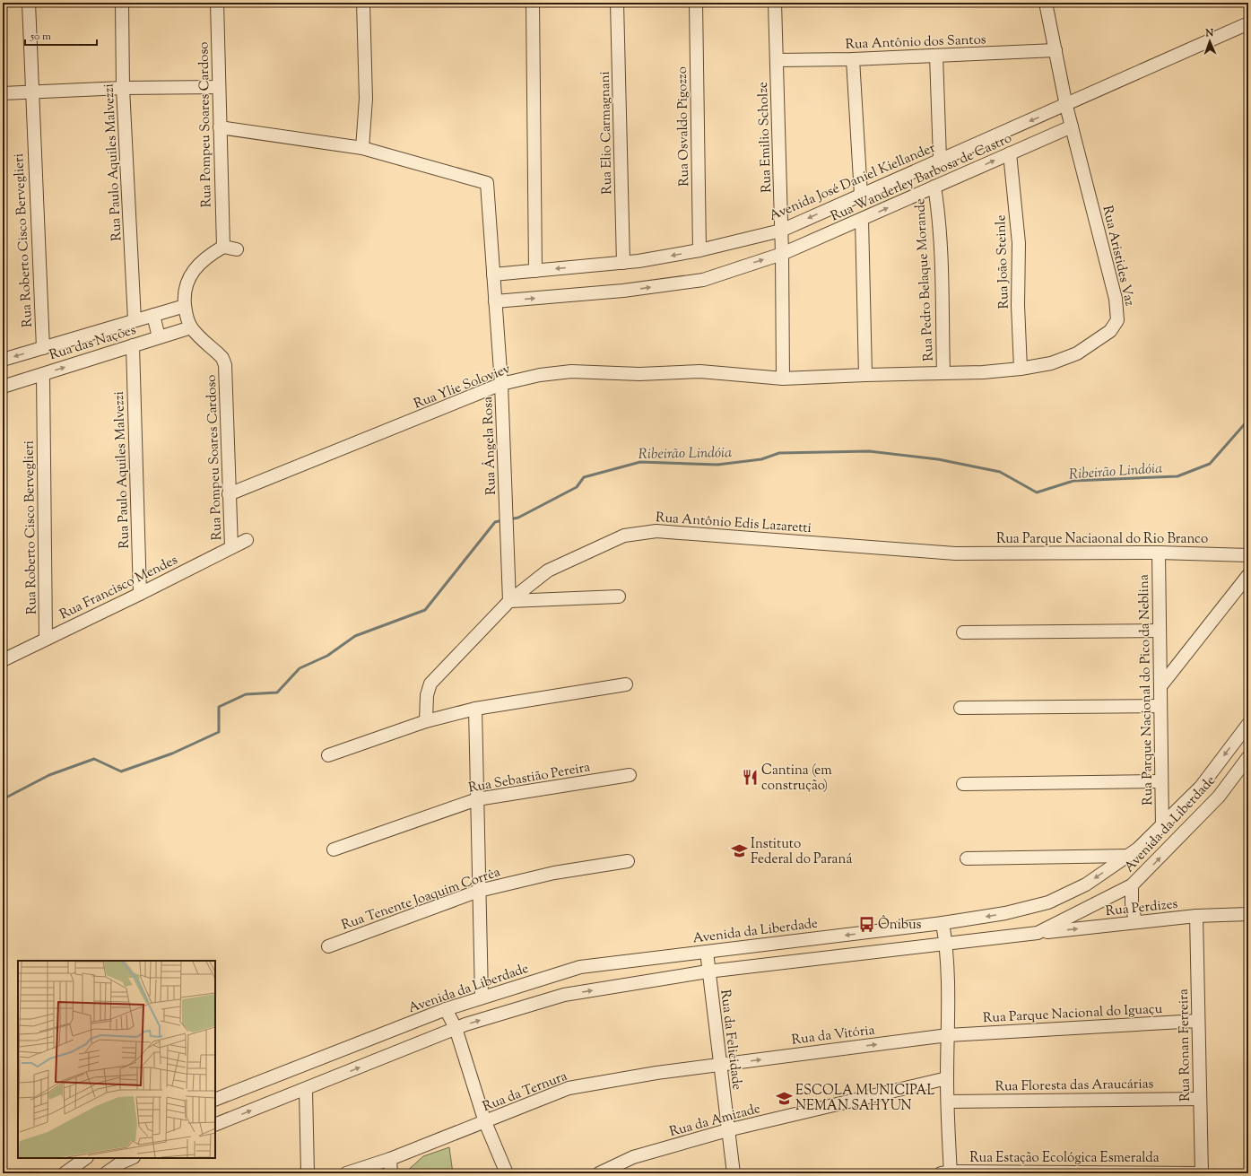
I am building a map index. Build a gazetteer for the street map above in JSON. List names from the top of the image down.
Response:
{
  "streets": {
    "street": [
      "Rua Antônio dos Santos",
      "Rua Pompeu Soares Cardoso",
      "Rua Osvaldo Pigozzo",
      "Rua Elio Carmagnani",
      "Rua Emilio Scholze",
      "Rua Paulo Aquiles Malvezzi",
      "Rua Wanderley Barbosa de Castro",
      "Avenida José Daniel Kiellander",
      "Rua Roberto Cisco Berveglieri",
      "Rua Aristides Vaz",
      "Rua João Steinle",
      "Rua Pedro Belaque Morande",
      "Rua das Nações",
      "Rua Ylie Soloviev",
      "Rua Ângela Rosa",
      "Rua Antônio Edis Lazaretti",
      "Rua Parque Naciaonal do Rio Branco",
      "Rua Francisco Mendes",
      "Rua Parque Nacional do Pico da Neblina",
      "Rua Sebastião Pereira",
      "Avenida da Liberdade",
      "Rua Tenente Joaquim Corrêa",
      "Rua Perdizes",
      "Rua Parque Nacional do Iguaçu",
      "Rua da Vitória",
      "Rua da Felicidade",
      "Rua Ronan Ferreira",
      "Rua Floresta das Araucárias",
      "Rua da Ternura",
      "Rua da Amizade",
      "Rua Estação Ecológica Esmeralda"
    ]
  },
  "crossings": [
    ["Rua Antônio dos Santos", "Rua Emilio Scholze"],
    ["Rua Antônio dos Santos", "Rua Aristides Vaz"],
    ["Rua Pompeu Soares Cardoso", "Rua das Nações"],
    ["Rua Pompeu Soares Cardoso", "Rua Ylie Soloviev"],
    ["Rua Pompeu Soares Cardoso", "Rua Francisco Mendes"],
    ["Rua Osvaldo Pigozzo", "Avenida José Daniel Kiellander"],
    ["Rua Elio Carmagnani", "Avenida José Daniel Kiellander"],
    ["Rua Emilio Scholze", "Rua Wanderley Barbosa de Castro"],
    ["Rua Emilio Scholze", "Avenida José Daniel Kiellander"],
    ["Rua Emilio Scholze", "Rua Ylie Soloviev"],
    ["Rua Paulo Aquiles Malvezzi", "Rua das Nações"],
    ["Rua Paulo Aquiles Malvezzi", "Rua Francisco Mendes"],
    ["Rua Wanderley Barbosa de Castro", "Rua Aristides Vaz"],
    ["Rua Wanderley Barbosa de Castro", "Rua João Steinle"],
    ["Rua Wanderley Barbosa de Castro", "Rua Pedro Belaque Morande"],
    ["Avenida José Daniel Kiellander", "Rua Aristides Vaz"],
    ["Avenida José Daniel Kiellander", "Rua Ângela Rosa"],
    ["Rua Roberto Cisco Berveglieri", "Rua das Nações"],
    ["Rua Roberto Cisco Berveglieri", "Rua Francisco Mendes"],
    ["Rua Aristides Vaz", "Rua João Steinle"],
    ["Rua Aristides Vaz", "Rua Pedro Belaque Morande"],
    ["Rua Aristides Vaz", "Rua Ylie Soloviev"],
    ["Rua Ylie Soloviev", "Rua Ângela Rosa"],
    ["Rua Ângela Rosa", "Rua Antônio Edis Lazaretti"],
    ["Rua Antônio Edis Lazaretti", "Rua Parque Naciaonal do Rio Branco"],
    ["Rua Parque Naciaonal do Rio Branco", "Rua Parque Nacional do Pico da Neblina"],
    ["Rua Parque Nacional do Pico da Neblina", "Avenida da Liberdade"],
    ["Avenida da Liberdade", "Rua Perdizes"],
    ["Avenida da Liberdade", "Rua da Felicidade"],
    ["Rua Perdizes", "Rua Ronan Ferreira"],
    ["Rua Parque Nacional do Iguaçu", "Rua da Vitória"],
    ["Rua Parque Nacional do Iguaçu", "Rua Ronan Ferreira"],
    ["Rua da Vitória", "Rua da Felicidade"],
    ["Rua da Vitória", "Rua da Ternura"],
    ["Rua da Felicidade", "Rua da Ternura"],
    ["Rua da Felicidade", "Rua da Amizade"],
    ["Rua Ronan Ferreira", "Rua Floresta das Araucárias"],
    ["Rua Ronan Ferreira", "Rua Estação Ecológica Esmeralda"]
  ],
  "one_way": ["Rua Wanderley Barbosa de Castro", "Rua da Vitória"],
  "water": ["Ribeirão Lindóia"],
  "places": {
    "restaurant": ["Cantina (em construção)"],
    "school or university": ["Instituto Federal do Paraná", "ESCOLA MUNICIPAL NEMAN SAHYUN"],
    "bus stop": ["Ônibus"]
  },
  "scale_bar": "50 m",
  "north": "top"
}
